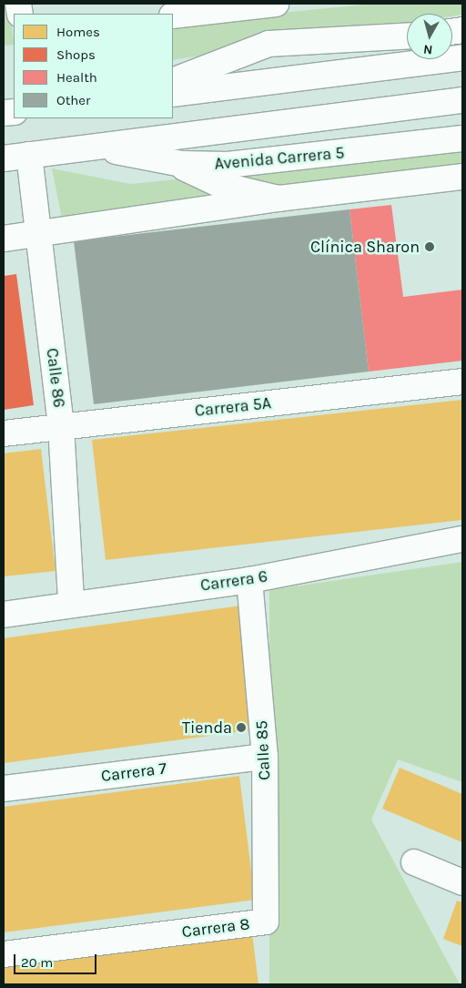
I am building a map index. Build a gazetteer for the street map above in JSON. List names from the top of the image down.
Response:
{
  "streets": {
    "street": [
      "Avenida Carrera 5",
      "Calle 86",
      "Carrera 5A",
      "Carrera 6",
      "Calle 85",
      "Carrera 7",
      "Carrera 8"
    ]
  },
  "crossings": [
    ["Avenida Carrera 5", "Calle 86"],
    ["Calle 86", "Carrera 5A"],
    ["Calle 86", "Carrera 6"],
    ["Carrera 6", "Calle 85"],
    ["Calle 85", "Carrera 7"],
    ["Calle 85", "Carrera 8"]
  ],
  "places": ["Clínica Sharon", "Tienda"],
  "legend": [
    "Homes",
    "Shops",
    "Health",
    "Other"
  ],
  "scale_bar": "20 m",
  "north": "bottom"
}
